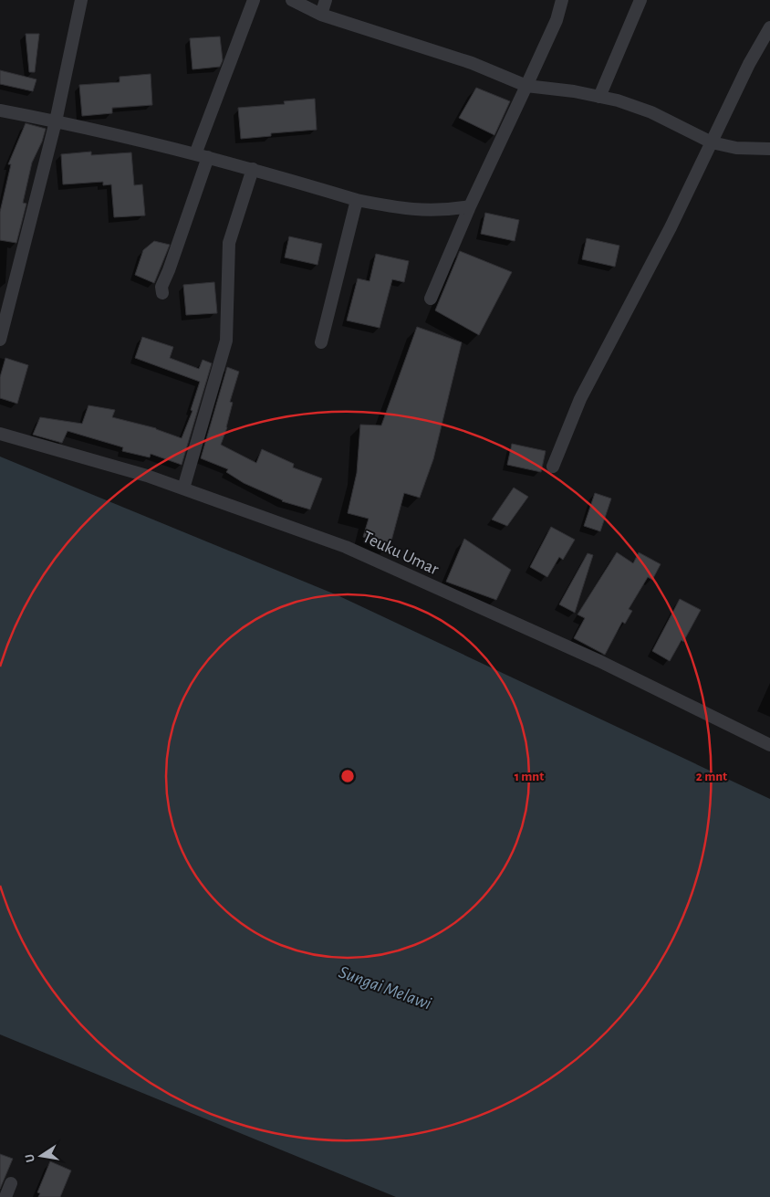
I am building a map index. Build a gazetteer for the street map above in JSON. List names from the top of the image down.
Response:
{
  "streets": {
    "street": ["Teuku Umar"]
  },
  "water": ["Sungai Melawi"],
  "north": "left",
  "rings": ["1 mnt", "2 mnt"]
}
